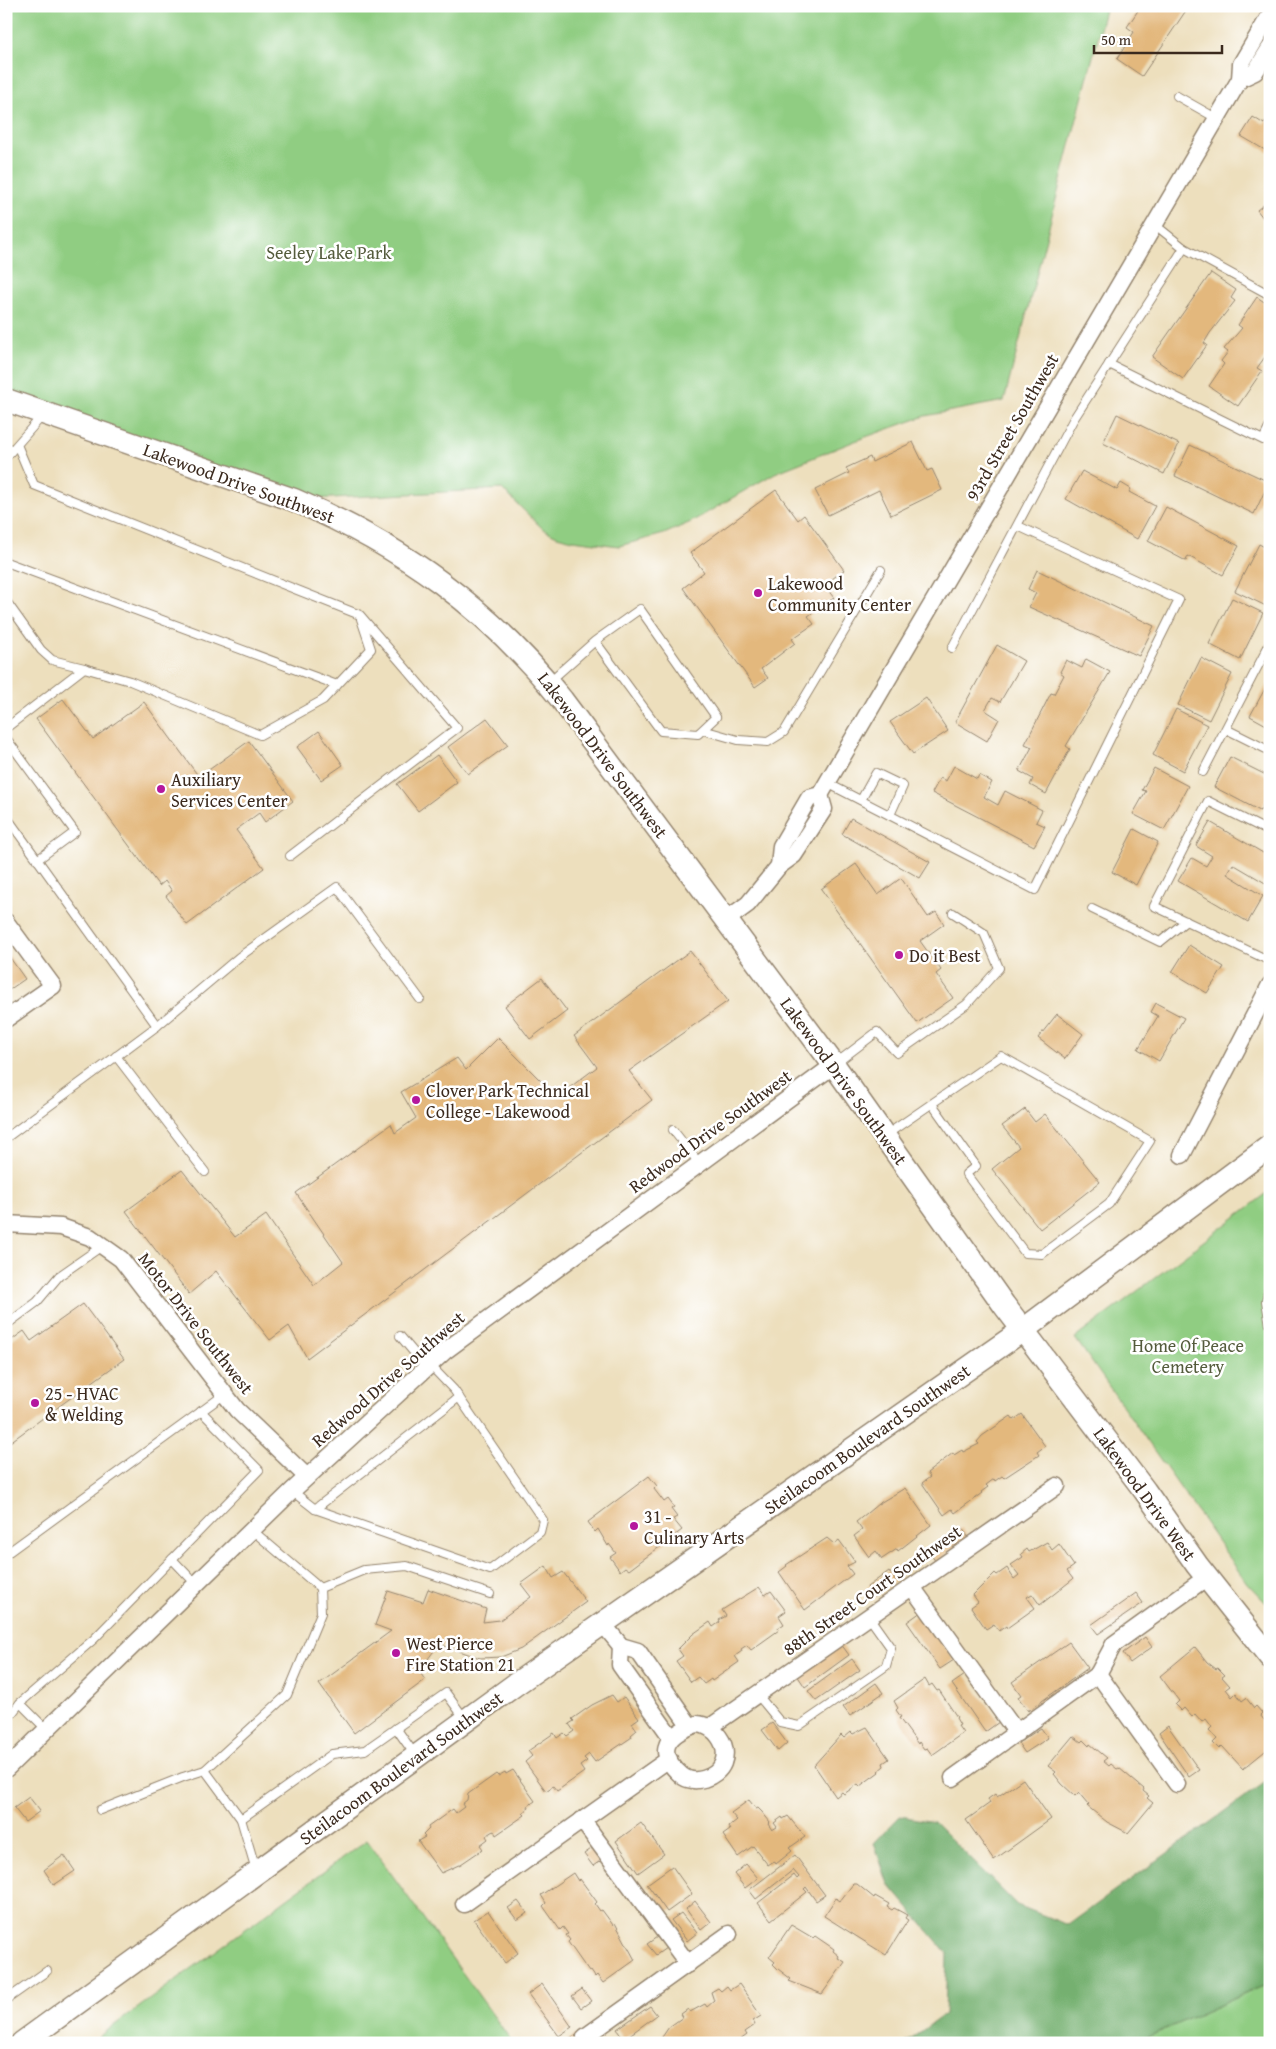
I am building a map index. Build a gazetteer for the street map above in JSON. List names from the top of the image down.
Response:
{
  "streets": {
    "main road": ["Lakewood Drive Southwest", "Steilacoom Boulevard Southwest", "Lakewood Drive West"],
    "street": [
      "93rd Street Southwest",
      "Redwood Drive Southwest",
      "Motor Drive Southwest",
      "88th Street Court Southwest"
    ]
  },
  "crossings": [
    ["93rd Street Southwest", "Lakewood Drive Southwest"],
    ["Lakewood Drive Southwest", "Redwood Drive Southwest"],
    ["Lakewood Drive Southwest", "Steilacoom Boulevard Southwest"],
    ["Lakewood Drive Southwest", "Lakewood Drive West"],
    ["Redwood Drive Southwest", "Motor Drive Southwest"],
    ["Steilacoom Boulevard Southwest", "Lakewood Drive West"]
  ],
  "parks": ["Seeley Lake Park", "Home Of Peace Cemetery"],
  "places": [
    "Lakewood Community Center",
    "Auxiliary Services Center",
    "Do it Best",
    "Clover Park Technical College - Lakewood",
    "25 - HVAC & Welding",
    "31 - Culinary Arts",
    "West Pierce Fire Station 21"
  ],
  "scale_bar": "50 m"
}
